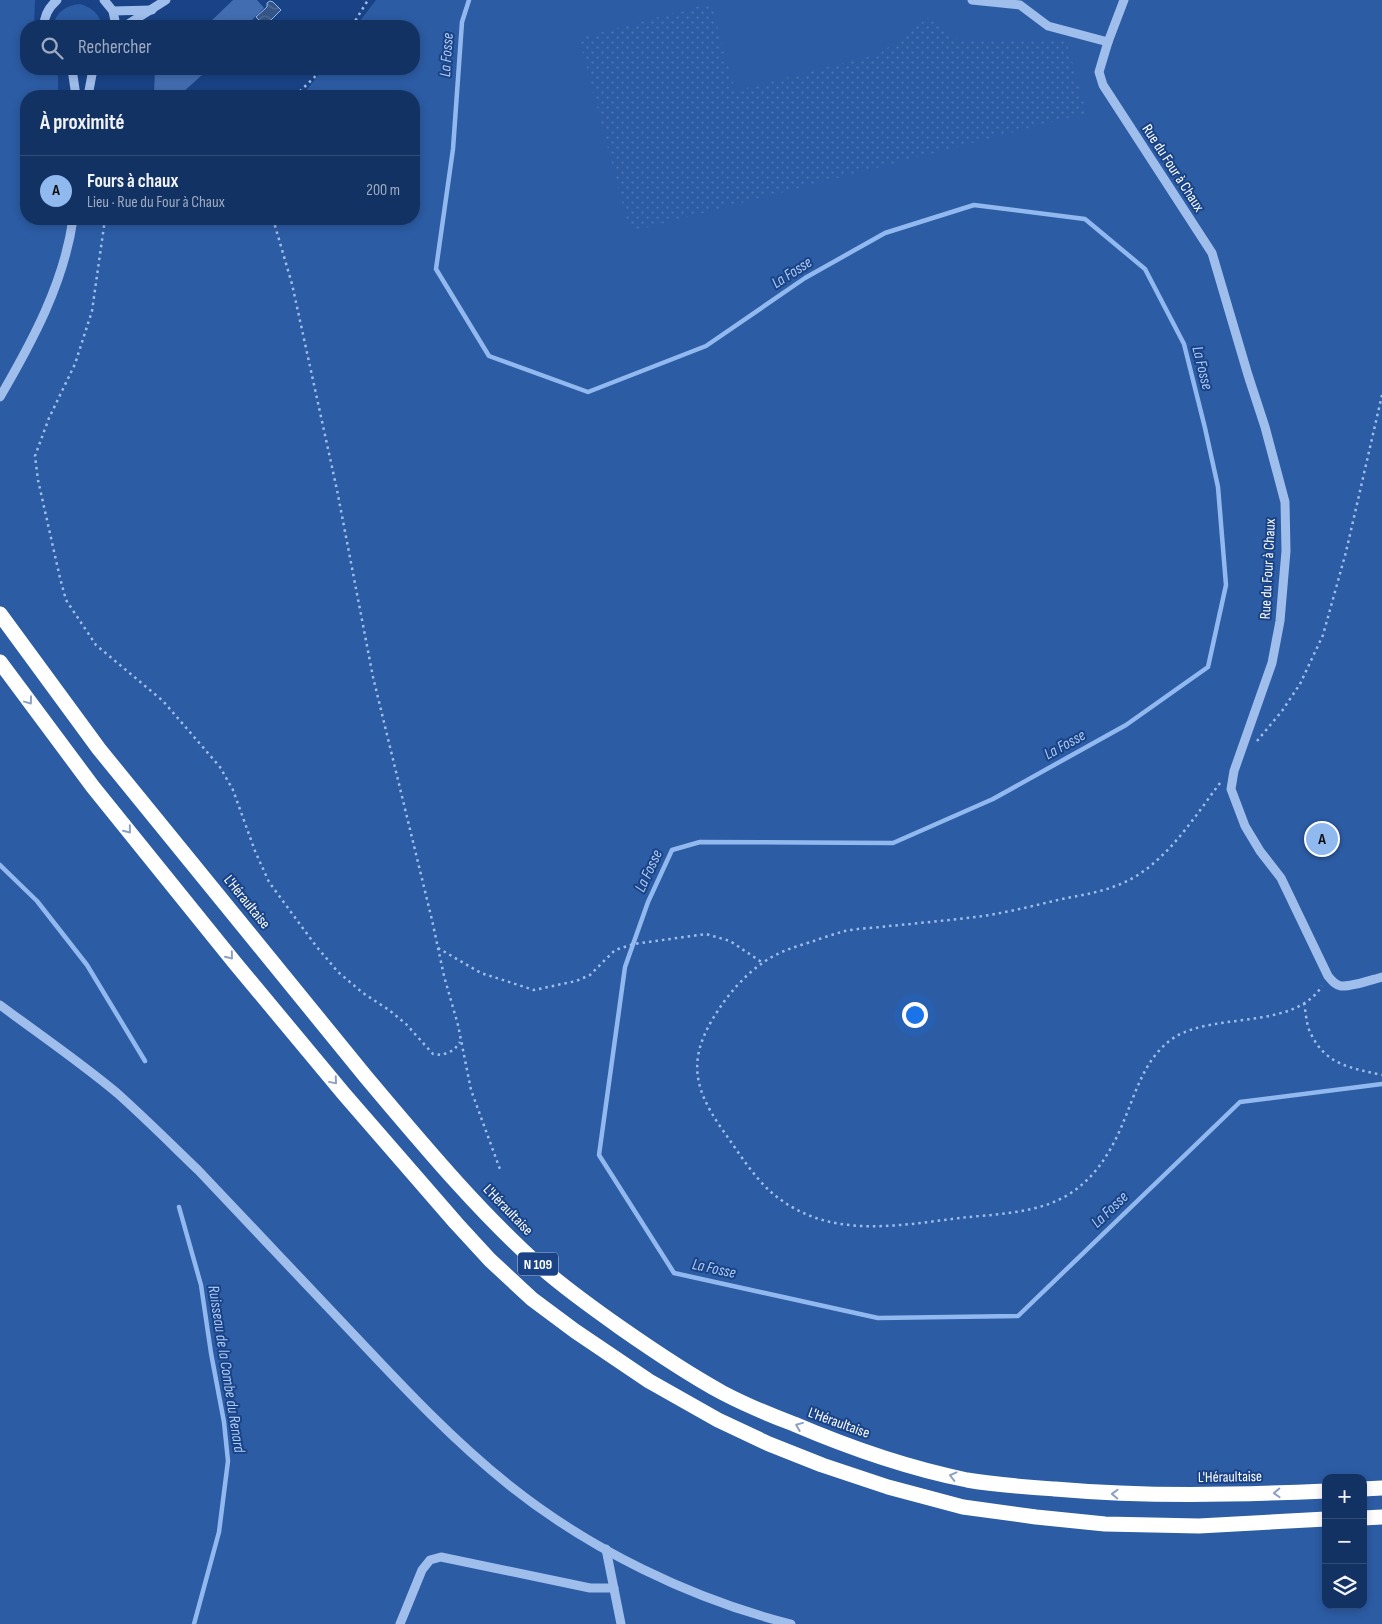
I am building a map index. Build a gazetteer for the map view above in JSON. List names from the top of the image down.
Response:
{
  "streets": {
    "highway": ["L'Héraultaise", "N 109"],
    "street": ["Rue du Four à Chaux"]
  },
  "water": ["La Fosse", "Ruisseau de la Combe du Renard"],
  "page": {
    "search": "Rechercher",
    "heading": "À proximité",
    "list": [
      {
        "mark": "A",
        "name": "Fours à chaux",
        "note": "Lieu · Rue du Four à Chaux",
        "value": "200 m"
      }
    ],
    "pins": "A",
    "map_buttons": ["+", "−"]
  }
}
